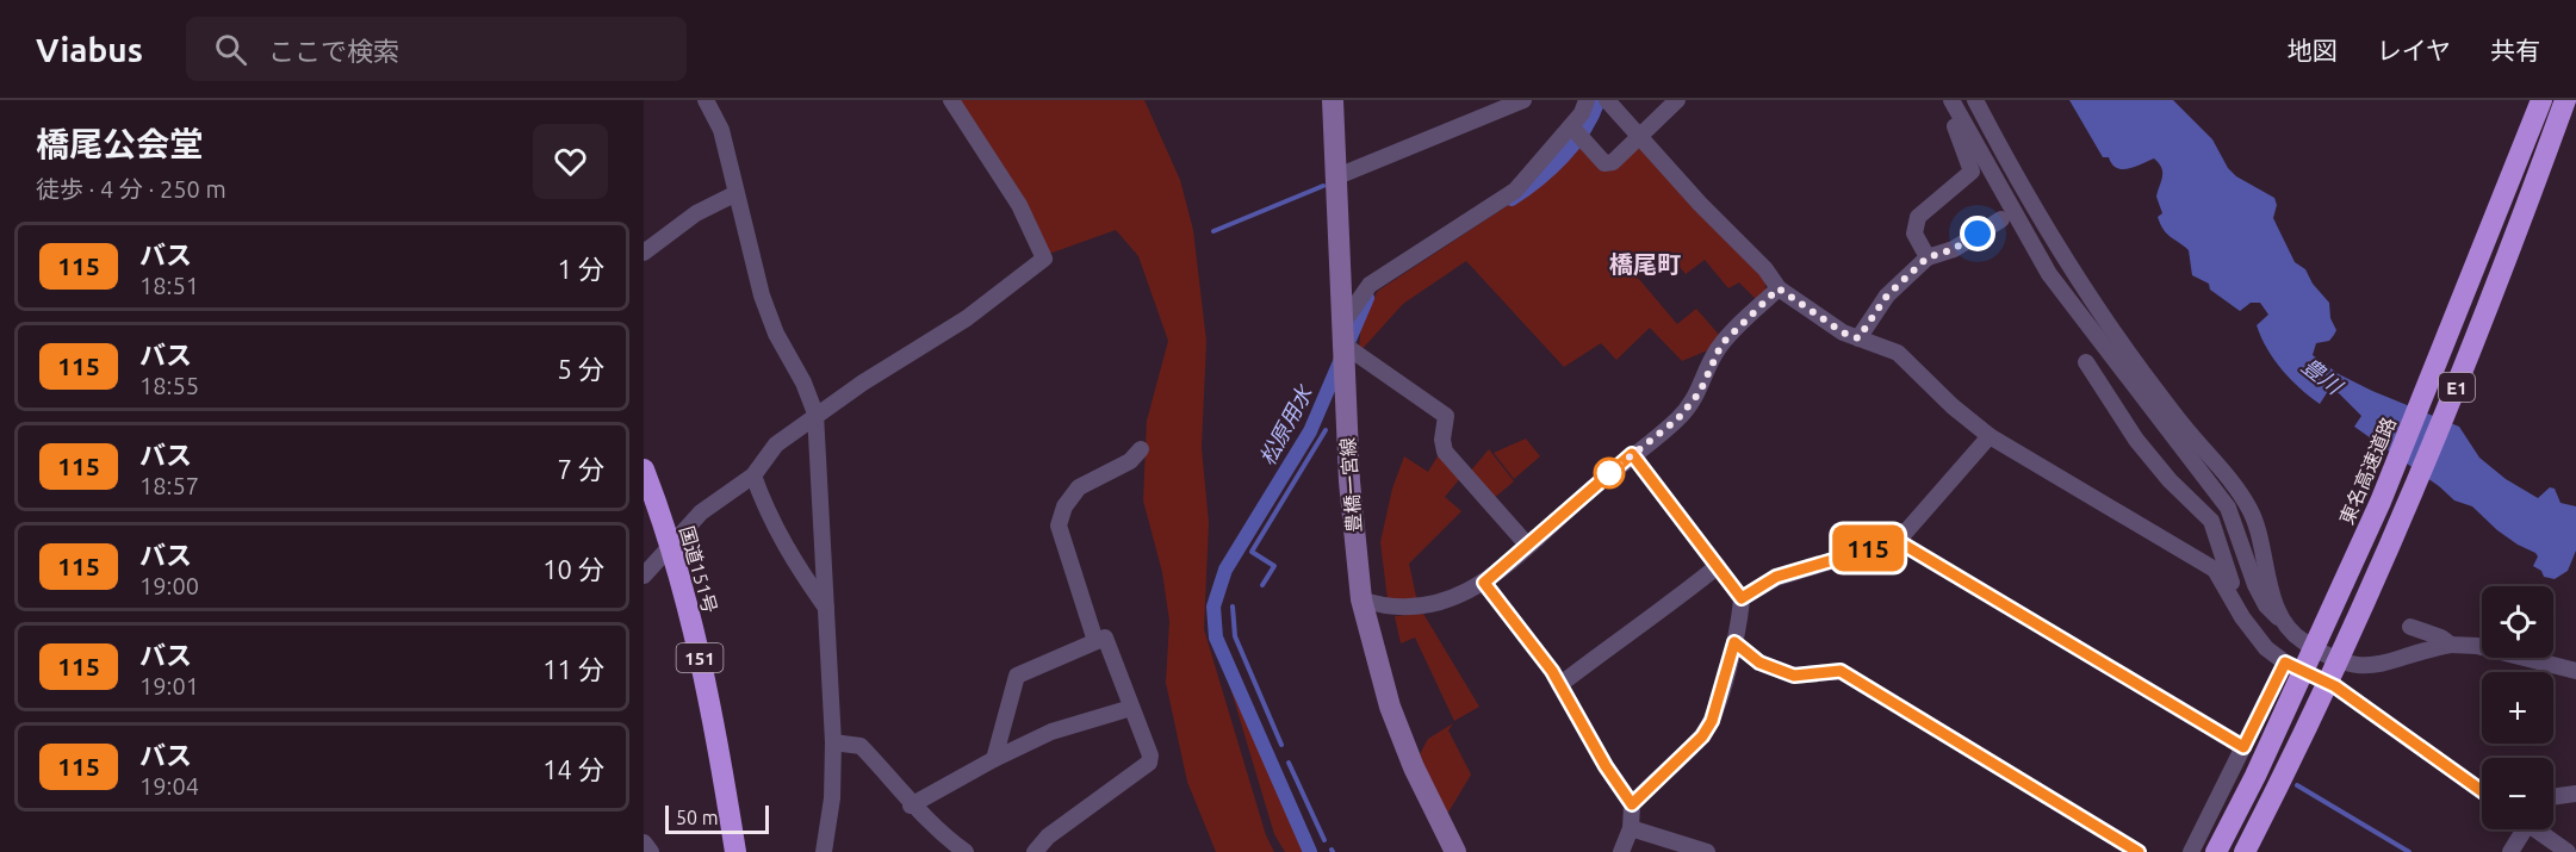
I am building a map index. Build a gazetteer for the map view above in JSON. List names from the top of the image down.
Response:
{
  "streets": {
    "highway": [
      "E1",
      "東名高速道路",
      "国道151号",
      "151"
    ],
    "main road": ["豊橋一宮線"]
  },
  "districts": ["橋尾町"],
  "water": ["豊川", "松原用水"],
  "lines": ["bus line 115"],
  "scale_bar": "50 m",
  "page": {
    "header": "Viabus",
    "search": "ここで検索",
    "nav": ["地図", "レイヤ", "共有"],
    "heading": ["橋尾公会堂", "徒歩 · 4 分 · 250 m"],
    "on_map": "115",
    "list": [
      {
        "mark": "115",
        "name": "バス",
        "note": "18:51",
        "value": "1 分"
      },
      {
        "mark": "115",
        "name": "バス",
        "note": "18:55",
        "value": "5 分"
      },
      {
        "mark": "115",
        "name": "バス",
        "note": "18:57",
        "value": "7 分"
      },
      {
        "mark": "115",
        "name": "バス",
        "note": "19:00",
        "value": "10 分"
      },
      {
        "mark": "115",
        "name": "バス",
        "note": "19:01",
        "value": "11 分"
      },
      {
        "mark": "115",
        "name": "バス",
        "note": "19:04",
        "value": "14 分"
      }
    ],
    "map_buttons": ["+", "−"],
    "scale": "50 m"
  }
}
